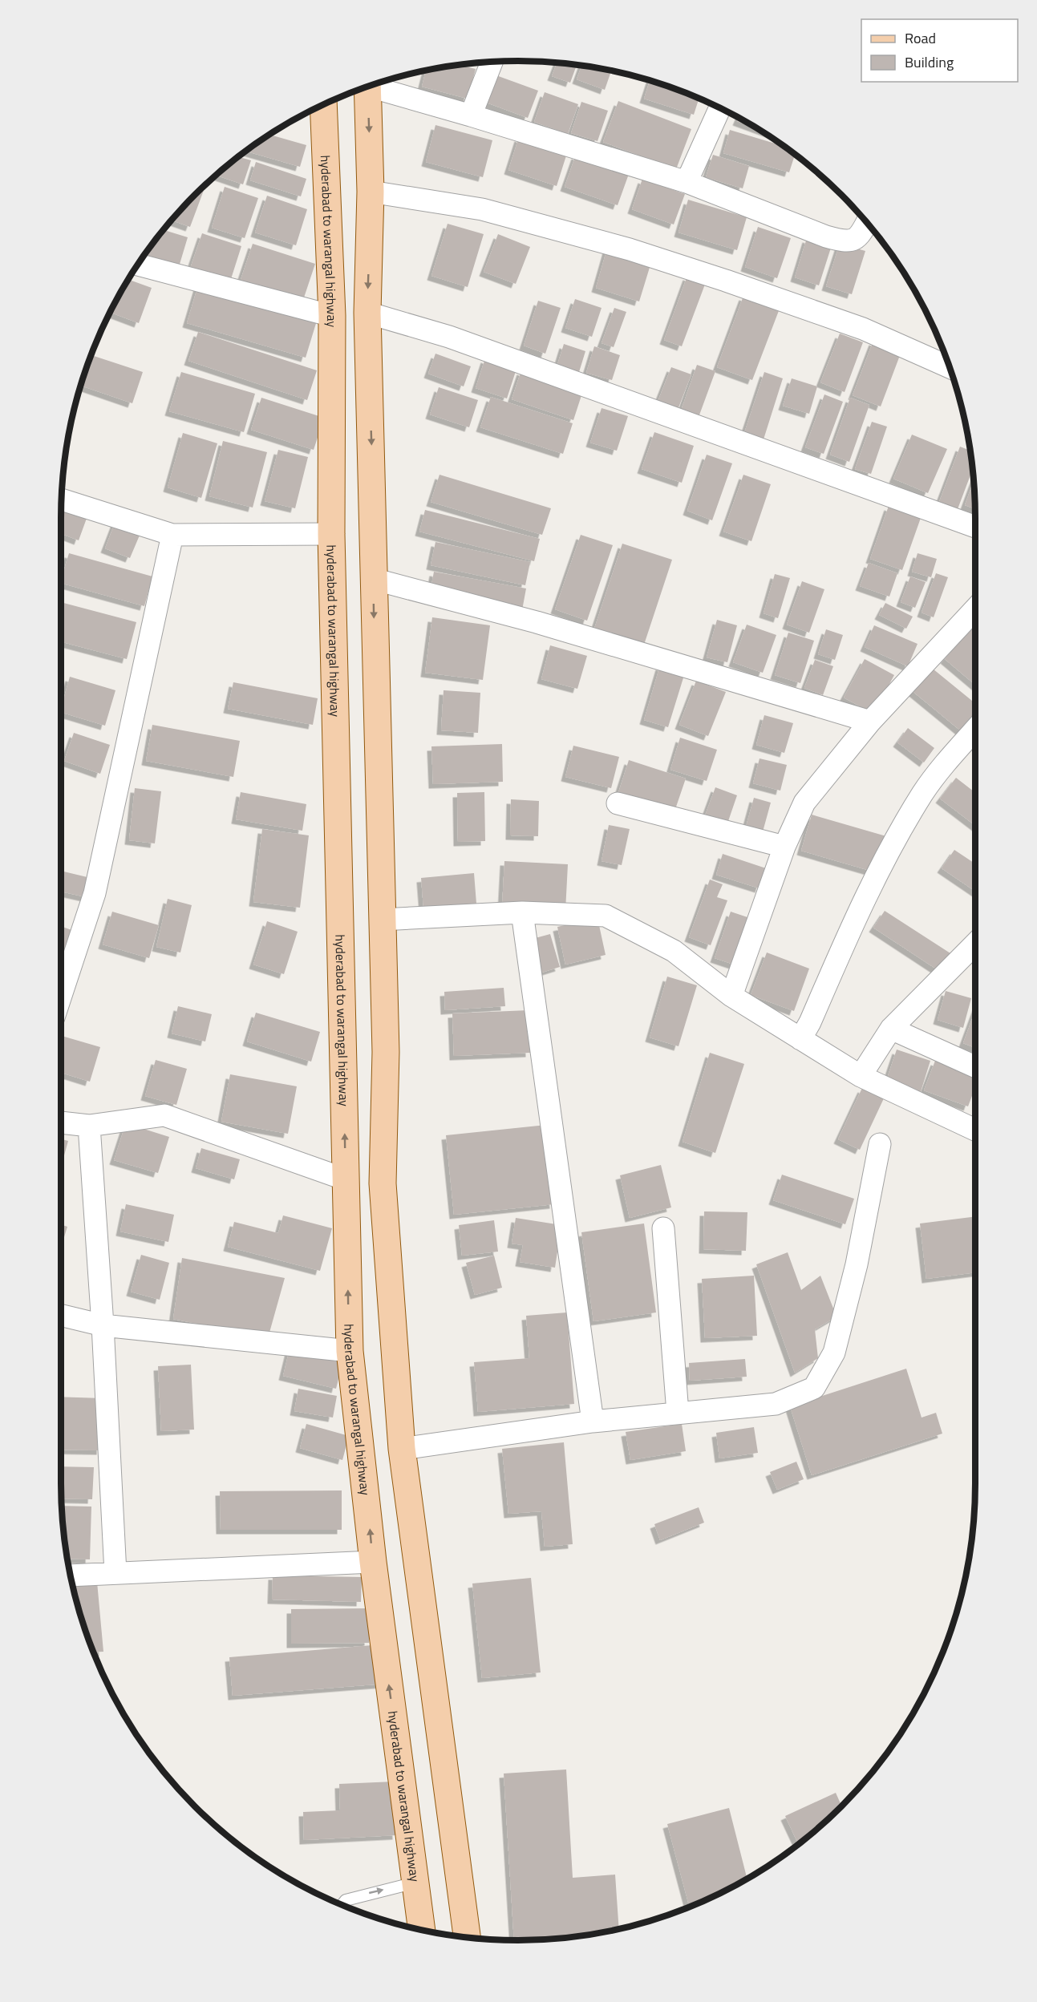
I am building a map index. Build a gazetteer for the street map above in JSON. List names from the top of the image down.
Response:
{
  "streets": {
    "main road": ["hyderabad to warangal highway"]
  },
  "legend": ["Road", "Building"]
}
